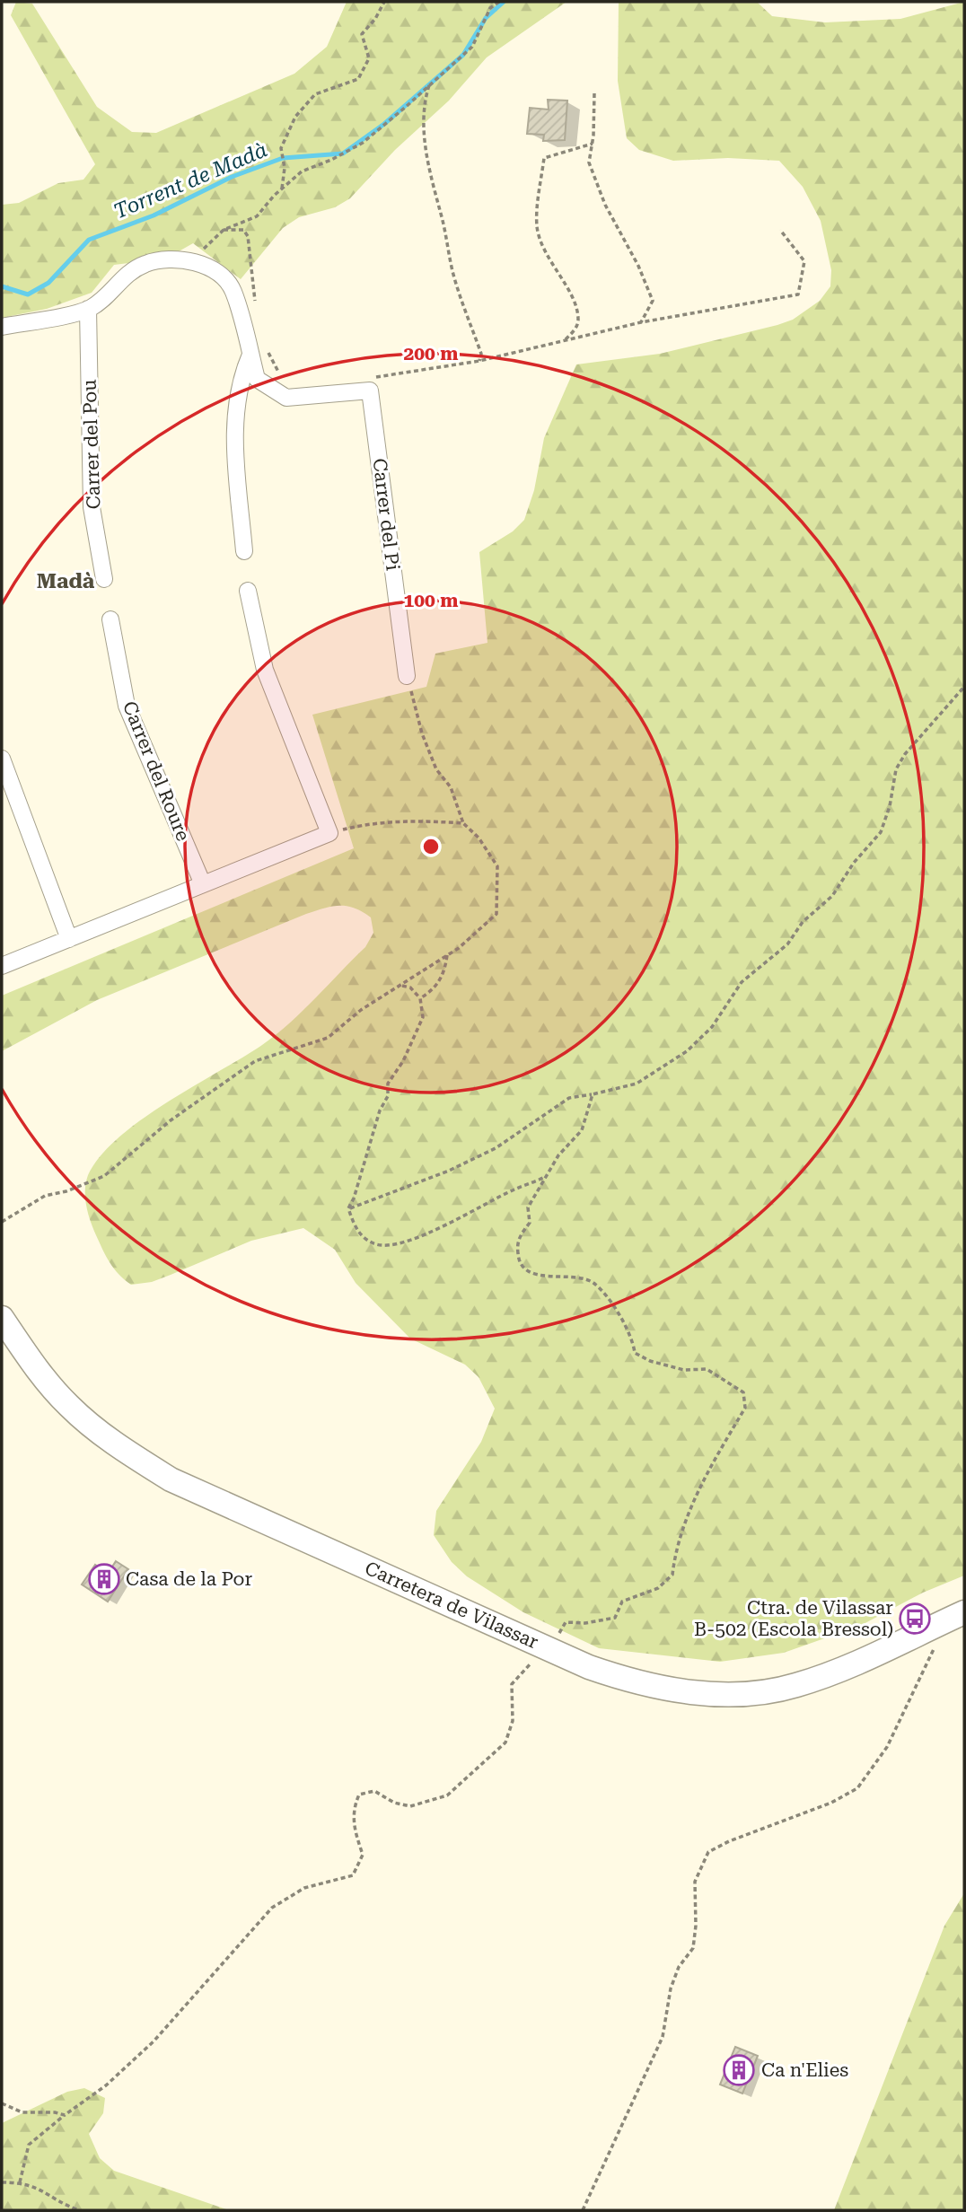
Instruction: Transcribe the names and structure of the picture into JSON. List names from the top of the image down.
{
  "streets": {
    "street": [
      "Carrer del Pou",
      "Carrer del Pi",
      "Carrer del Roure",
      "Carretera de Vilassar"
    ]
  },
  "districts": ["Madà"],
  "water": ["Torrent de Madà"],
  "places": {
    "building": ["Casa de la Por", "Ca n'Elies"],
    "bus stop": ["Ctra. de Vilassar B-502 (Escola Bressol)"]
  },
  "rings": ["200 m", "100 m"]
}
